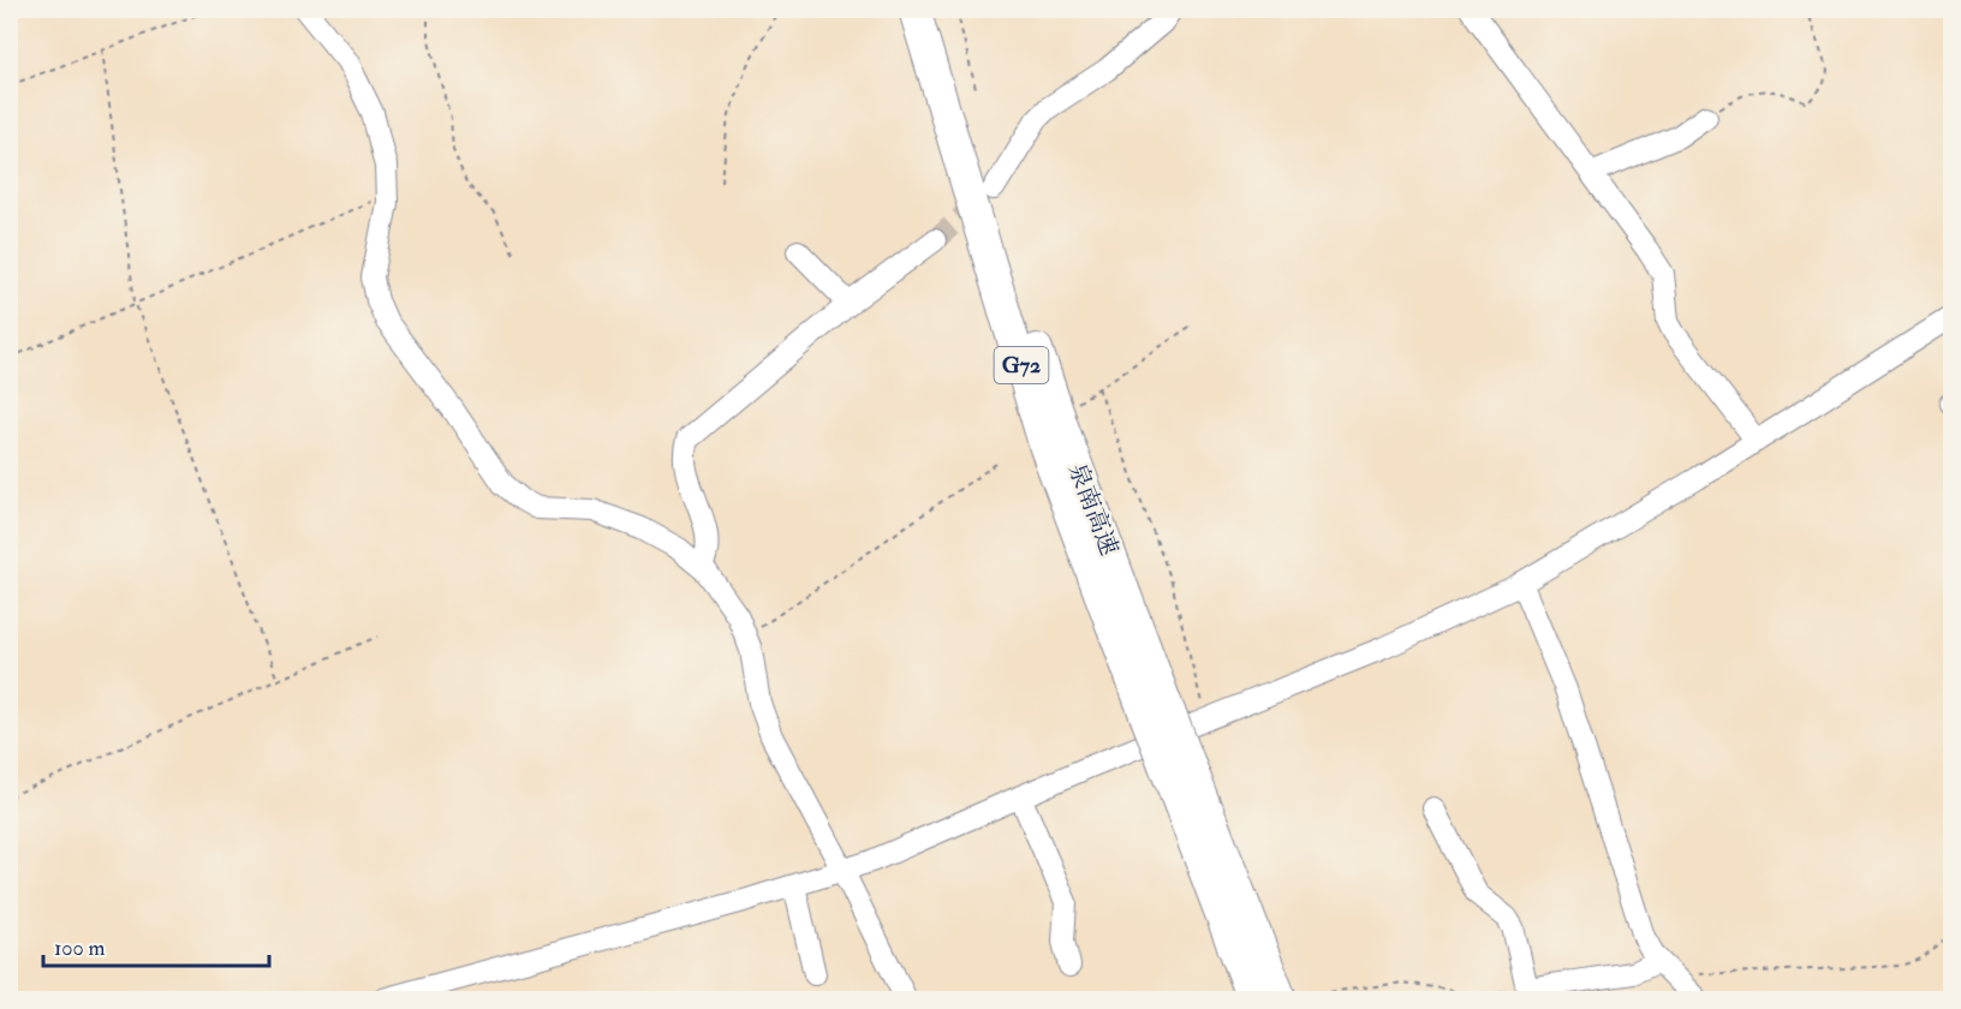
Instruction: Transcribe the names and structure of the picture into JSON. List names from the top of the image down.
{
  "streets": {
    "highway": ["G72", "泉南高速"]
  },
  "scale_bar": "100 m"
}
